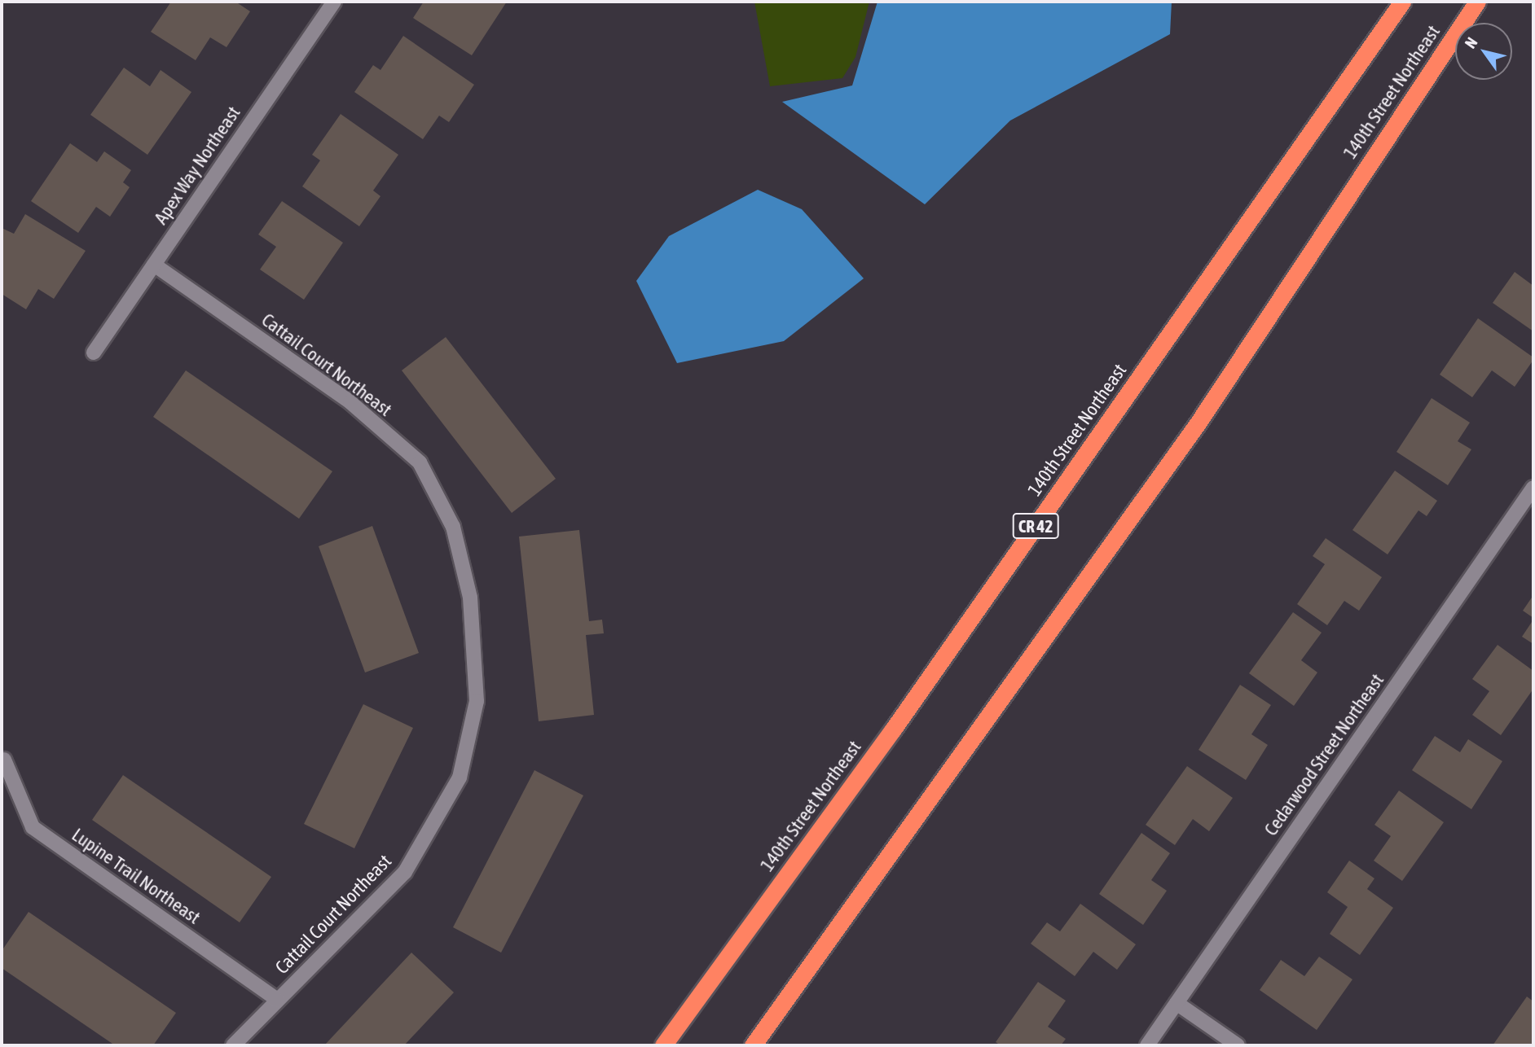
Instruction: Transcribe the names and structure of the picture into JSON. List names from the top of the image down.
{
  "streets": {
    "highway": ["140th Street Northeast", "CR 42"],
    "street": [
      "Apex Way Northeast",
      "Cattail Court Northeast",
      "Cedarwood Street Northeast",
      "Lupine Trail Northeast"
    ]
  },
  "crossings": [
    ["Apex Way Northeast", "Cattail Court Northeast"],
    ["Cattail Court Northeast", "Lupine Trail Northeast"]
  ],
  "north": "top left"
}
